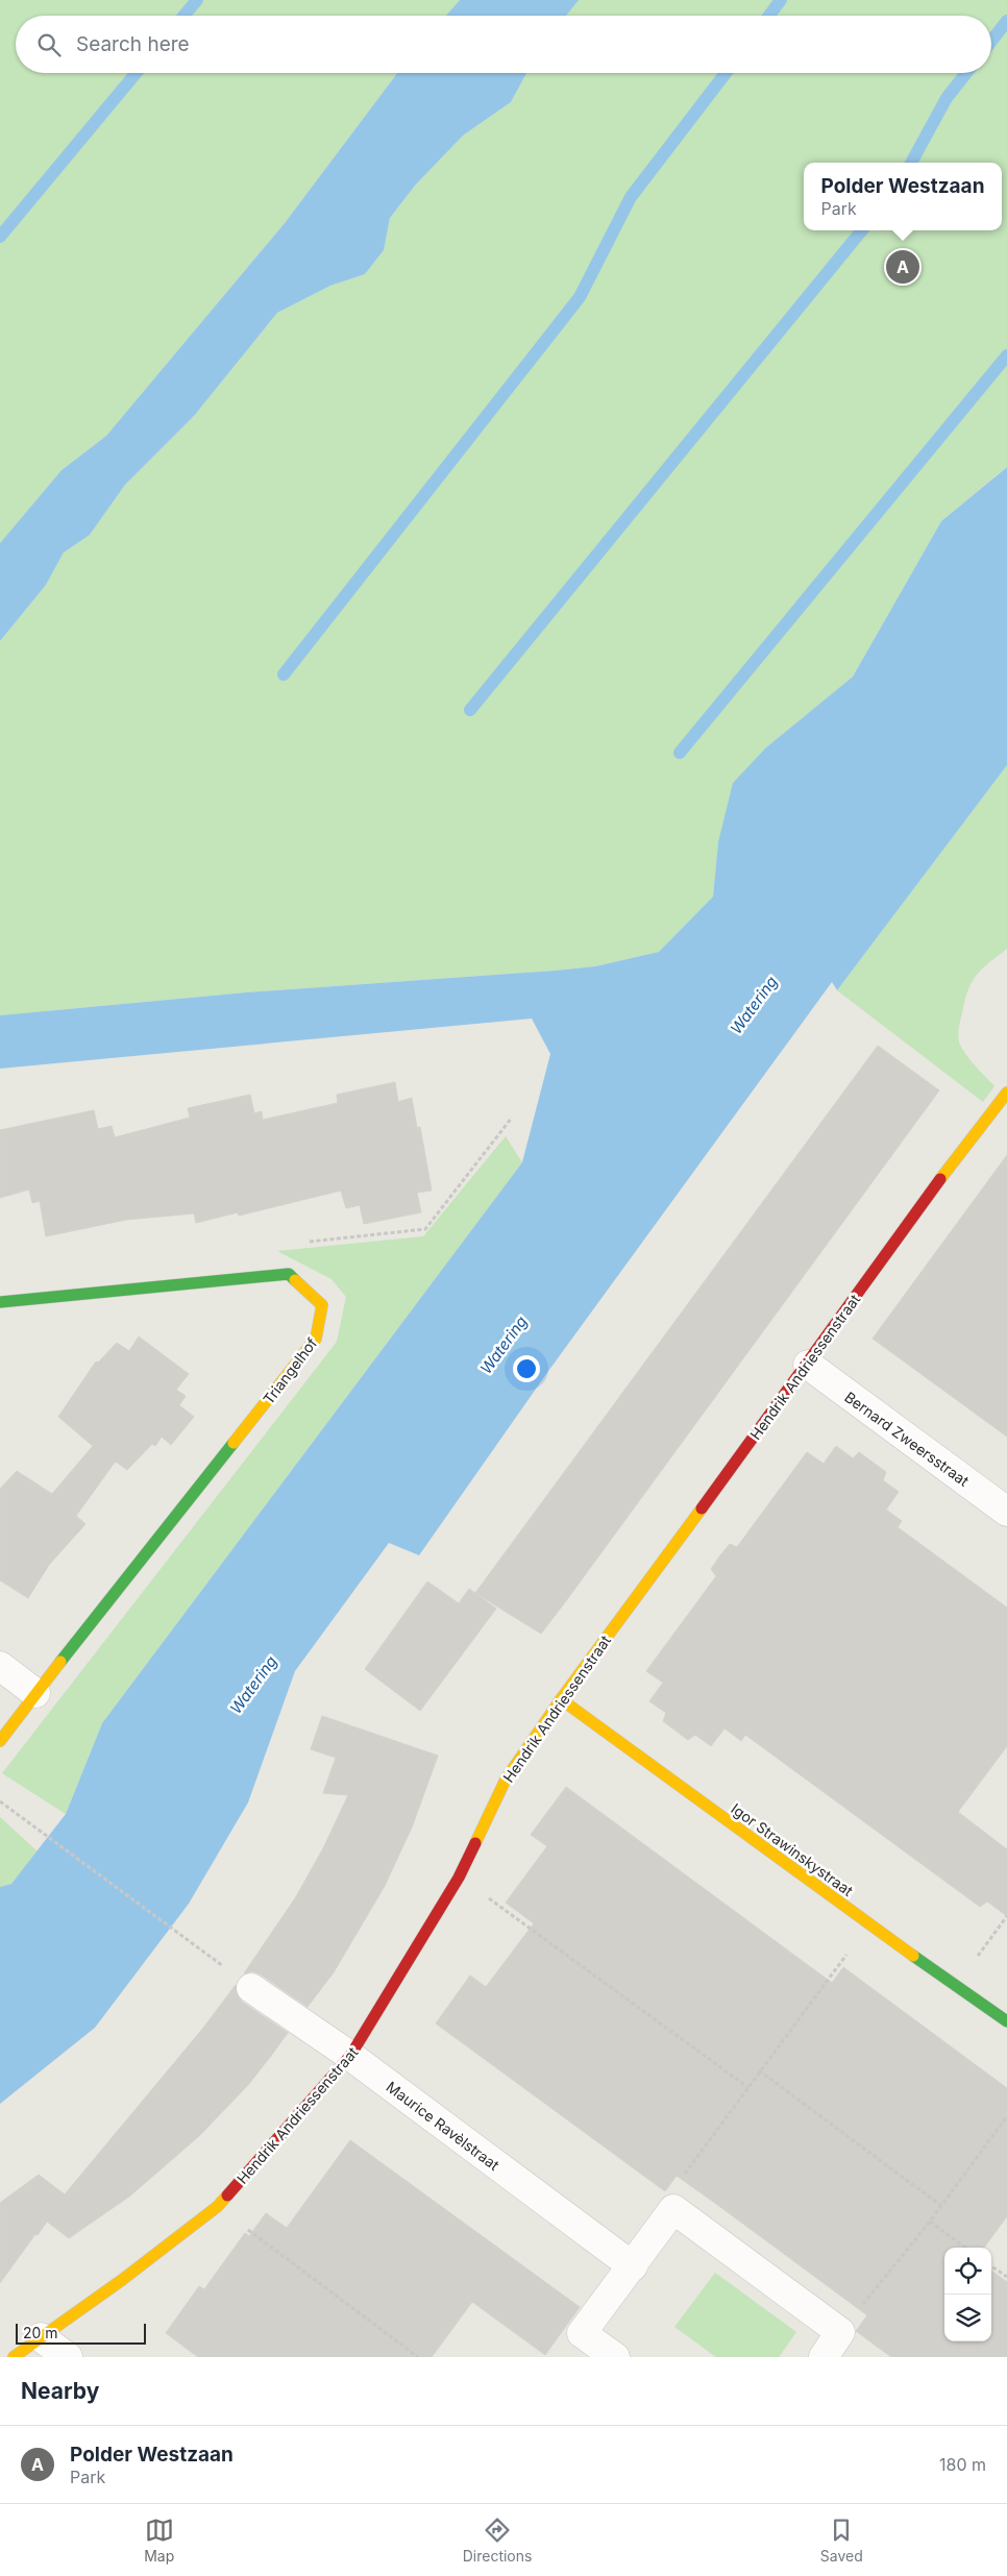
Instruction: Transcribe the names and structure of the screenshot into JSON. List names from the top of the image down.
{
  "streets": {
    "street": [
      "Hendrik Andriessenstraat",
      "Triangelhof",
      "Bernard Zweersstraat",
      "Igor Strawinskystraat",
      "Maurice Ravèlstraat"
    ]
  },
  "crossings": [
    ["Hendrik Andriessenstraat", "Bernard Zweersstraat"],
    ["Hendrik Andriessenstraat", "Igor Strawinskystraat"],
    ["Hendrik Andriessenstraat", "Maurice Ravèlstraat"]
  ],
  "water": ["Watering"],
  "scale_bar": "20 m",
  "page": {
    "search": "Search here",
    "popup": ["Polder Westzaan", "Park"],
    "pins": "A",
    "scale": "20 m",
    "heading": "Nearby",
    "list": [
      {
        "mark": "A",
        "name": "Polder Westzaan",
        "note": "Park",
        "value": "180 m"
      }
    ],
    "nav": ["Map", "Directions", "Saved"]
  }
}
